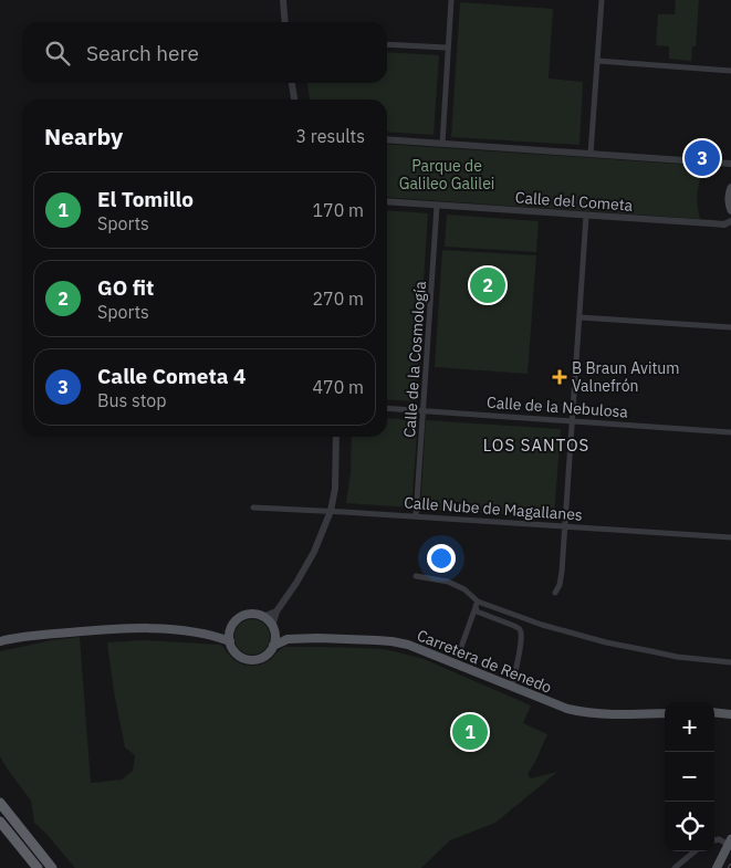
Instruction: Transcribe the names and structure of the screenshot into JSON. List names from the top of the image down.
{
  "streets": {
    "main road": ["Carretera de Renedo"],
    "street": [
      "Calle del Cometa",
      "Calle de la Cosmología",
      "Calle de la Nebulosa",
      "Calle Nube de Magallanes"
    ]
  },
  "crossings": [
    ["Calle del Cometa", "Calle de la Cosmología"],
    ["Calle de la Cosmología", "Calle de la Nebulosa"],
    ["Calle de la Cosmología", "Calle Nube de Magallanes"]
  ],
  "districts": ["LOS SANTOS"],
  "parks": ["Parque de Galileo Galilei"],
  "places": {
    "health": ["B Braun Avitum Valnefrón"]
  },
  "page": {
    "search": "Search here",
    "heading": ["Nearby", "3 results"],
    "pins": ["3", "2", "1"],
    "list": [
      {
        "mark": "1",
        "name": "El Tomillo",
        "note": "Sports",
        "value": "170 m"
      },
      {
        "mark": "2",
        "name": "GO fit",
        "note": "Sports",
        "value": "270 m"
      },
      {
        "mark": "3",
        "name": "Calle Cometa 4",
        "note": "Bus stop",
        "value": "470 m"
      }
    ],
    "map_buttons": ["+", "−"]
  }
}
